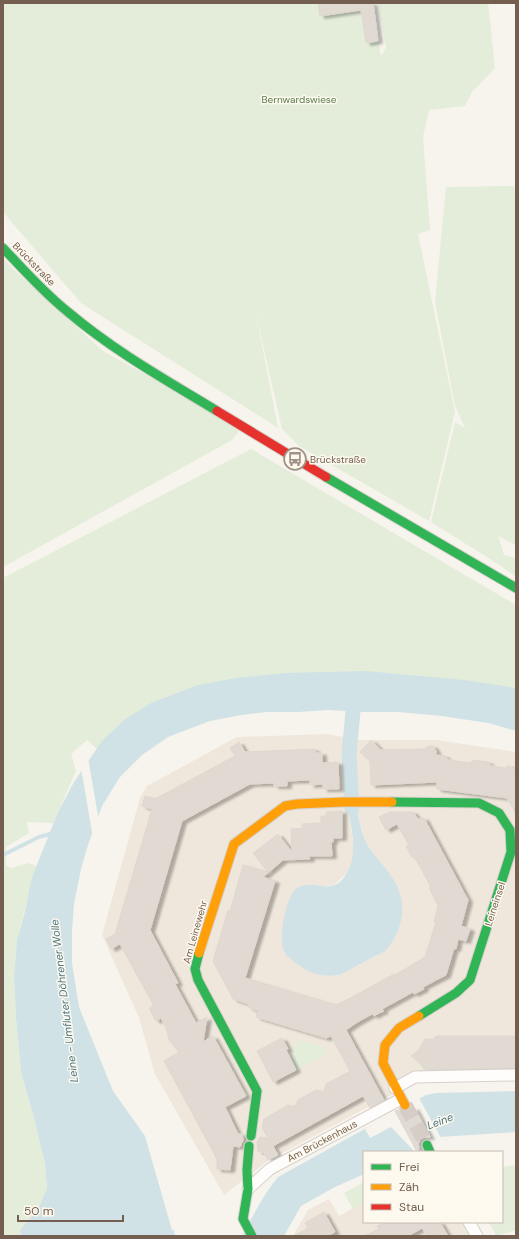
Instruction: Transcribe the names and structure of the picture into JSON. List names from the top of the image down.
{
  "streets": {
    "street": [
      "Brückstraße",
      "Leineinsel",
      "Am Leinewehr",
      "Am Brückenhaus"
    ]
  },
  "crossings": [
    ["Leineinsel", "Am Leinewehr"],
    ["Leineinsel", "Am Brückenhaus"]
  ],
  "water": ["Leine - Umfluter Döhrener Wolle", "Leine"],
  "parks": ["Bernwardswiese"],
  "places": {
    "bus stop": ["Brückstraße"]
  },
  "legend": ["Frei", "Zäh", "Stau"],
  "scale_bar": "50 m"
}
